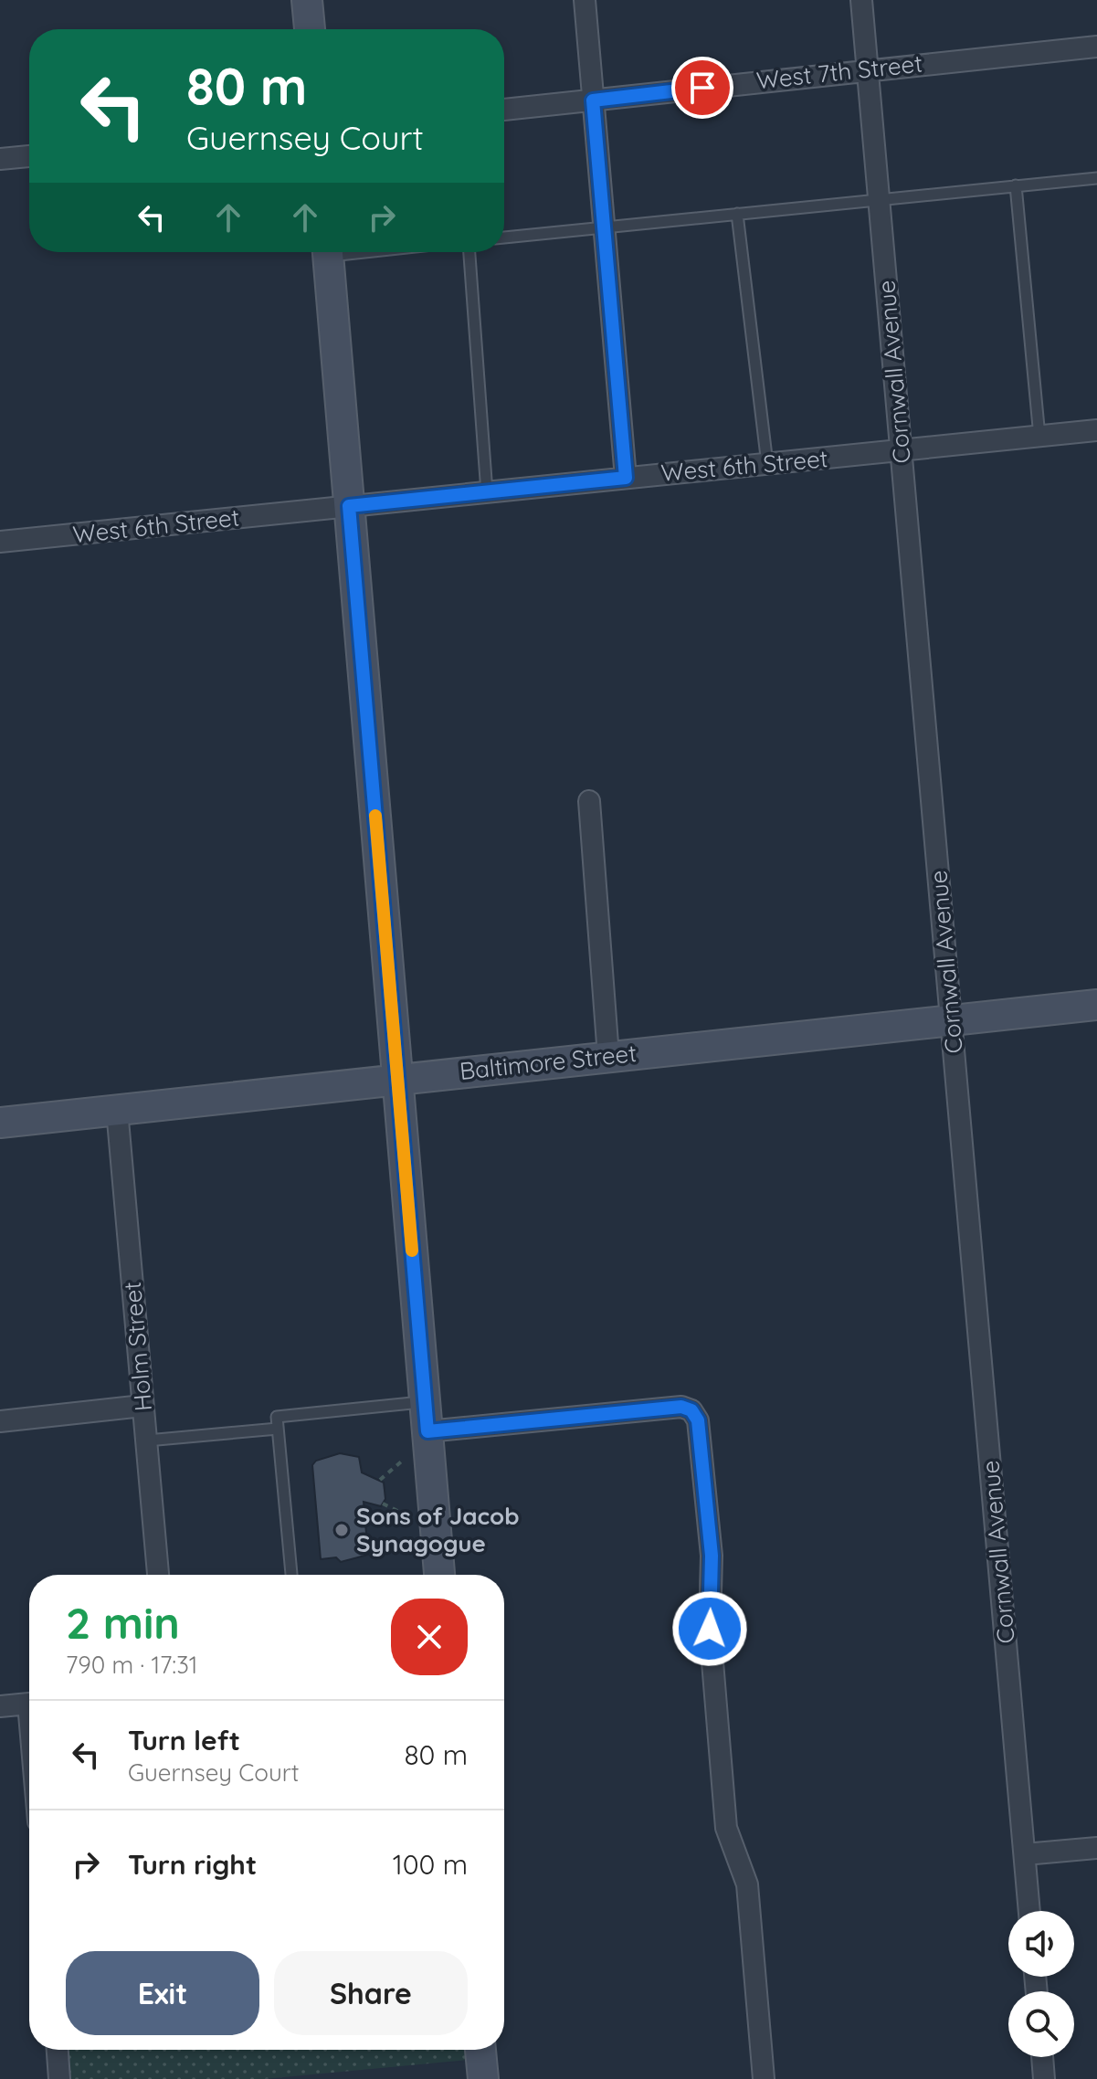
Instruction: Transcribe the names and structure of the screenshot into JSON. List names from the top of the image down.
{
  "streets": {
    "street": [
      "West 7th Street",
      "Cornwall Avenue",
      "West 6th Street",
      "Baltimore Street",
      "Holm Street"
    ]
  },
  "crossings": [
    ["West 7th Street", "Cornwall Avenue"],
    ["Cornwall Avenue", "West 6th Street"],
    ["Cornwall Avenue", "Baltimore Street"],
    ["Baltimore Street", "Holm Street"]
  ],
  "places": ["Sons of Jacob Synagogue"],
  "page": {
    "turn": ["80 m", "Guernsey Court"],
    "heading": ["2 min", "790 m · 17:31"],
    "list": [
      {
        "name": "Turn left",
        "note": "Guernsey Court",
        "value": "80 m"
      },
      {
        "name": "Turn right",
        "value": "100 m"
      }
    ],
    "buttons": ["Exit", "Share"]
  }
}
